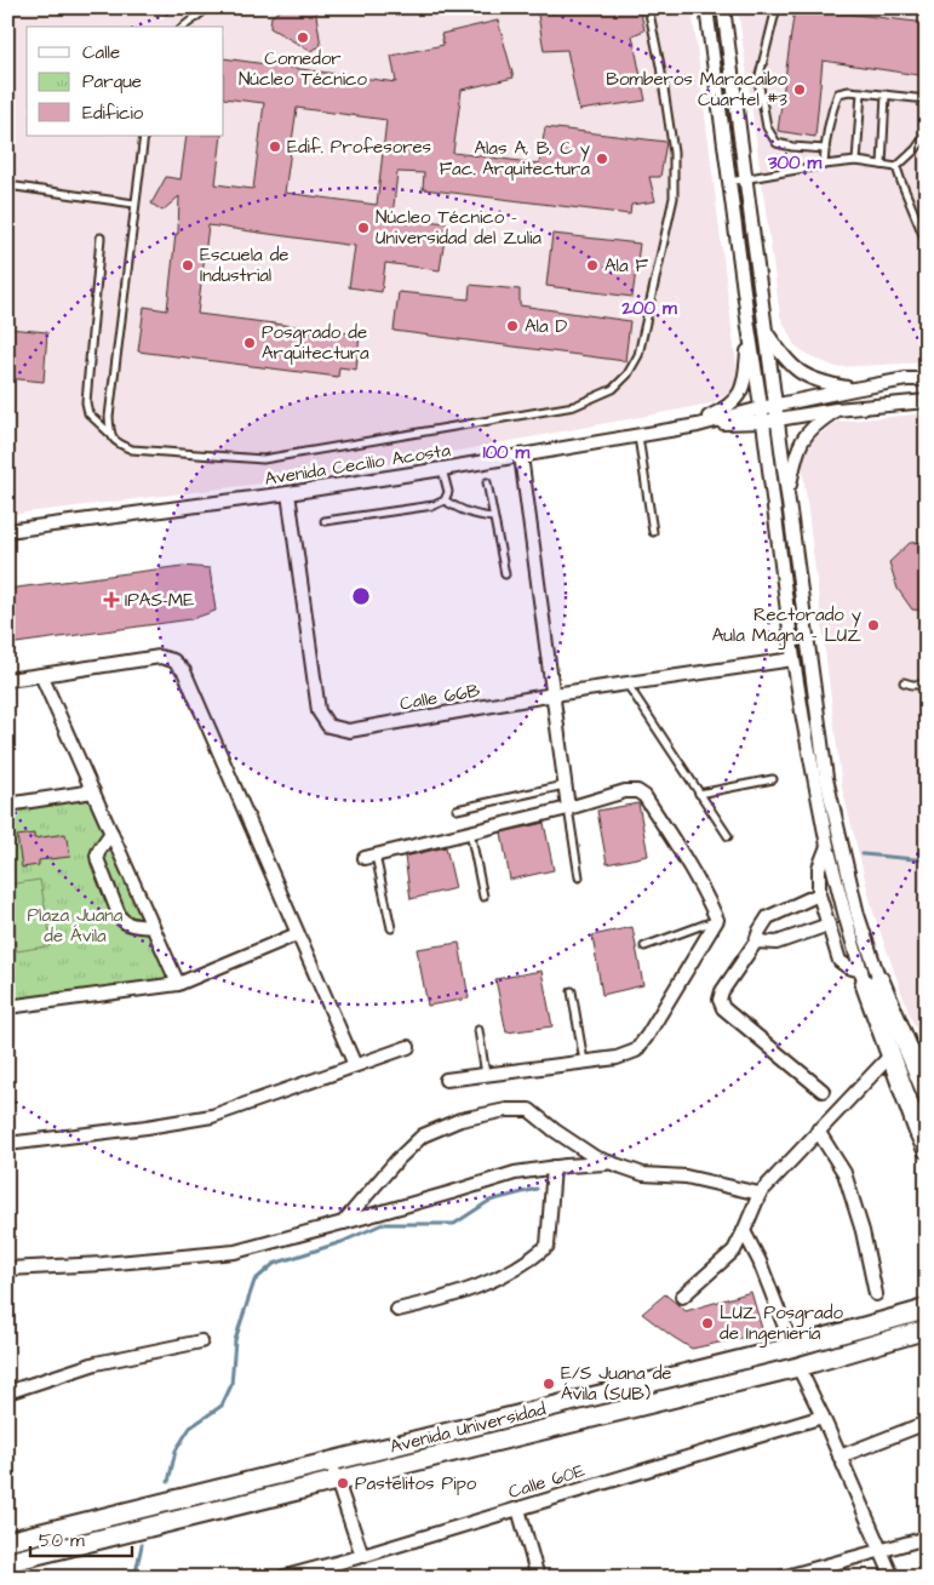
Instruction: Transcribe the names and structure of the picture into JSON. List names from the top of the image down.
{
  "streets": {
    "street": [
      "Avenida Cecilio Acosta",
      "Calle 66B",
      "Avenida Universidad",
      "Calle 60E"
    ]
  },
  "crossings": [
    ["Avenida Cecilio Acosta", "Calle 66B"]
  ],
  "parks": ["Plaza Juana de Ávila"],
  "places": {
    "other": [
      "Comedor Núcleo Técnico",
      "Bomberos Maracaibo Cuartel #3",
      "Edif. Profesores",
      "Alas A, B, C y Fac. Arquitectura",
      "Núcleo Técnico - Universidad del Zulia",
      "Escuela de Industrial",
      "Ala F",
      "Ala D",
      "Posgrado de Arquitectura",
      "Rectorado y Aula Magna - LUZ",
      "LUZ Posgrado de Ingeniería",
      "E/S Juana de Ávila (SUB)",
      "Pastelitos Pipo"
    ],
    "health": ["IPAS-ME"]
  },
  "legend": ["Calle", "Parque", "Edificio"],
  "scale_bar": "50 m",
  "rings": ["300 m", "200 m", "100 m"]
}
